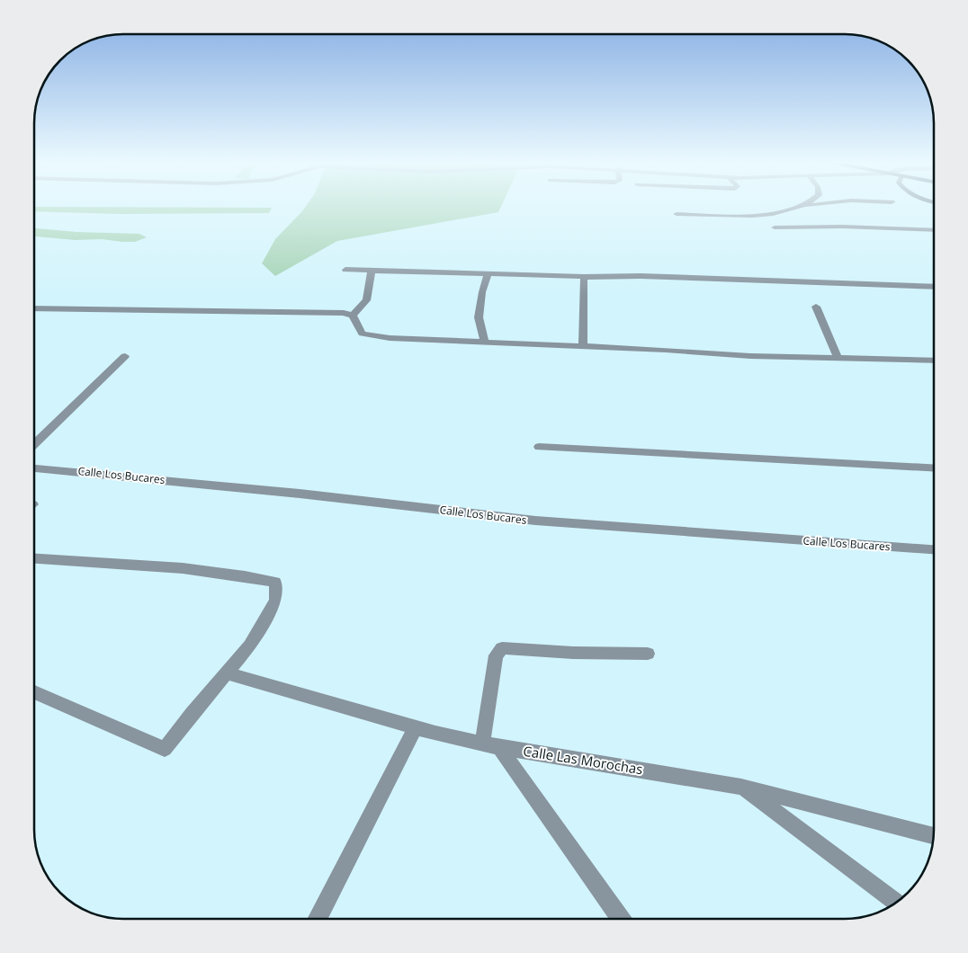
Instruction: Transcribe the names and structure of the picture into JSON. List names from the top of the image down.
{
  "streets": {
    "street": ["Calle Los Bucares", "Calle Las Morochas"]
  }
}
